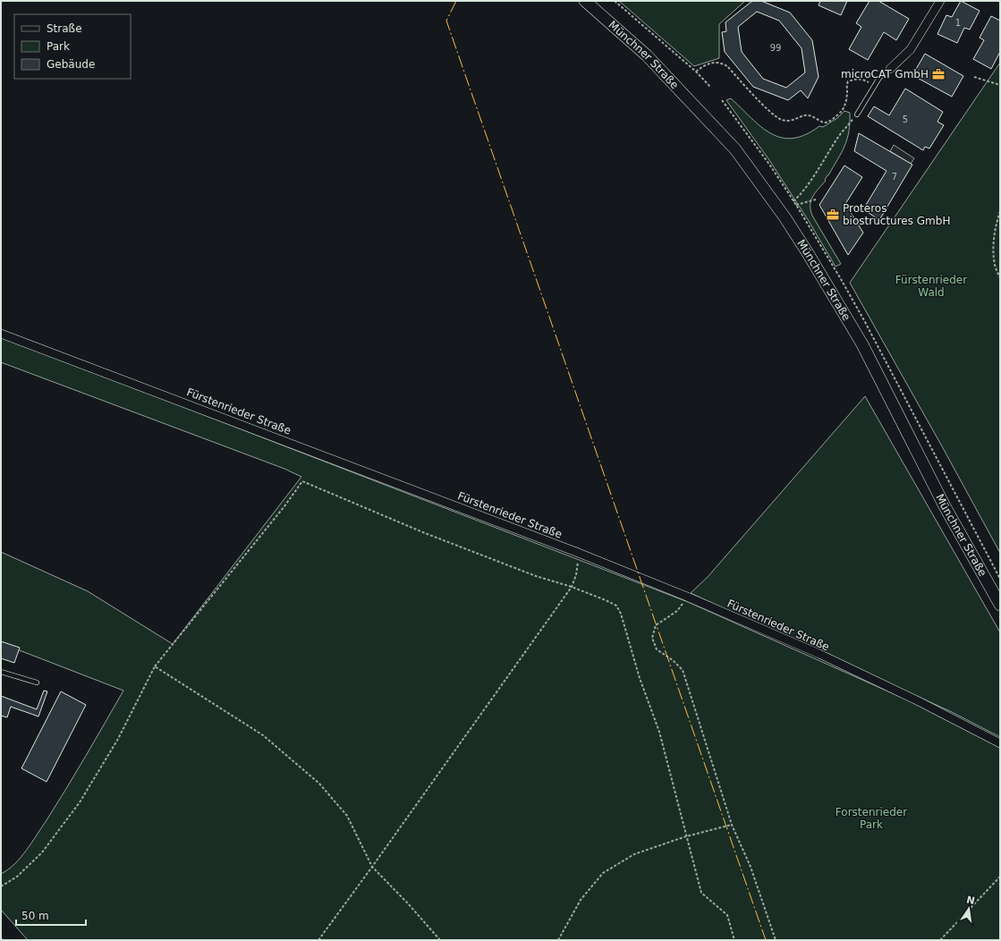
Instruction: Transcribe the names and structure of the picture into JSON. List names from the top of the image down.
{
  "streets": {
    "main road": ["Münchner Straße"],
    "street": ["Fürstenrieder Straße"]
  },
  "parks": ["Fürstenrieder Wald", "Forstenrieder Park"],
  "places": {
    "office": ["microCAT GmbH", "Proteros biostructures GmbH"]
  },
  "house_numbers": [
    "1",
    "99",
    "5",
    "7"
  ],
  "legend": ["Straße", "Park", "Gebäude"],
  "scale_bar": "50 m",
  "north": "top"
}
